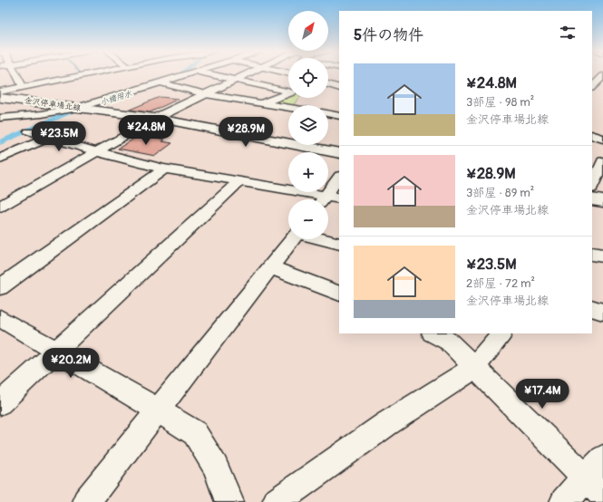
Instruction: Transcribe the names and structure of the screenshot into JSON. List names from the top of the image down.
{
  "streets": {
    "main road": ["金沢停車場北線"]
  },
  "water": ["小橋用水"],
  "north": "top right",
  "page": {
    "map_buttons": ["+", "−"],
    "heading": "5件の物件",
    "list": [
      {
        "name": "¥24.8M",
        "note": "3部屋 · 98 m² · 金沢停車場北線"
      },
      {
        "name": "¥28.9M",
        "note": "3部屋 · 89 m² · 金沢停車場北線"
      },
      {
        "name": "¥23.5M",
        "note": "2部屋 · 72 m² · 金沢停車場北線"
      }
    ],
    "price": [
      "¥24.8M",
      "¥28.9M",
      "¥23.5M",
      "¥20.2M",
      "¥17.4M"
    ]
  }
}
